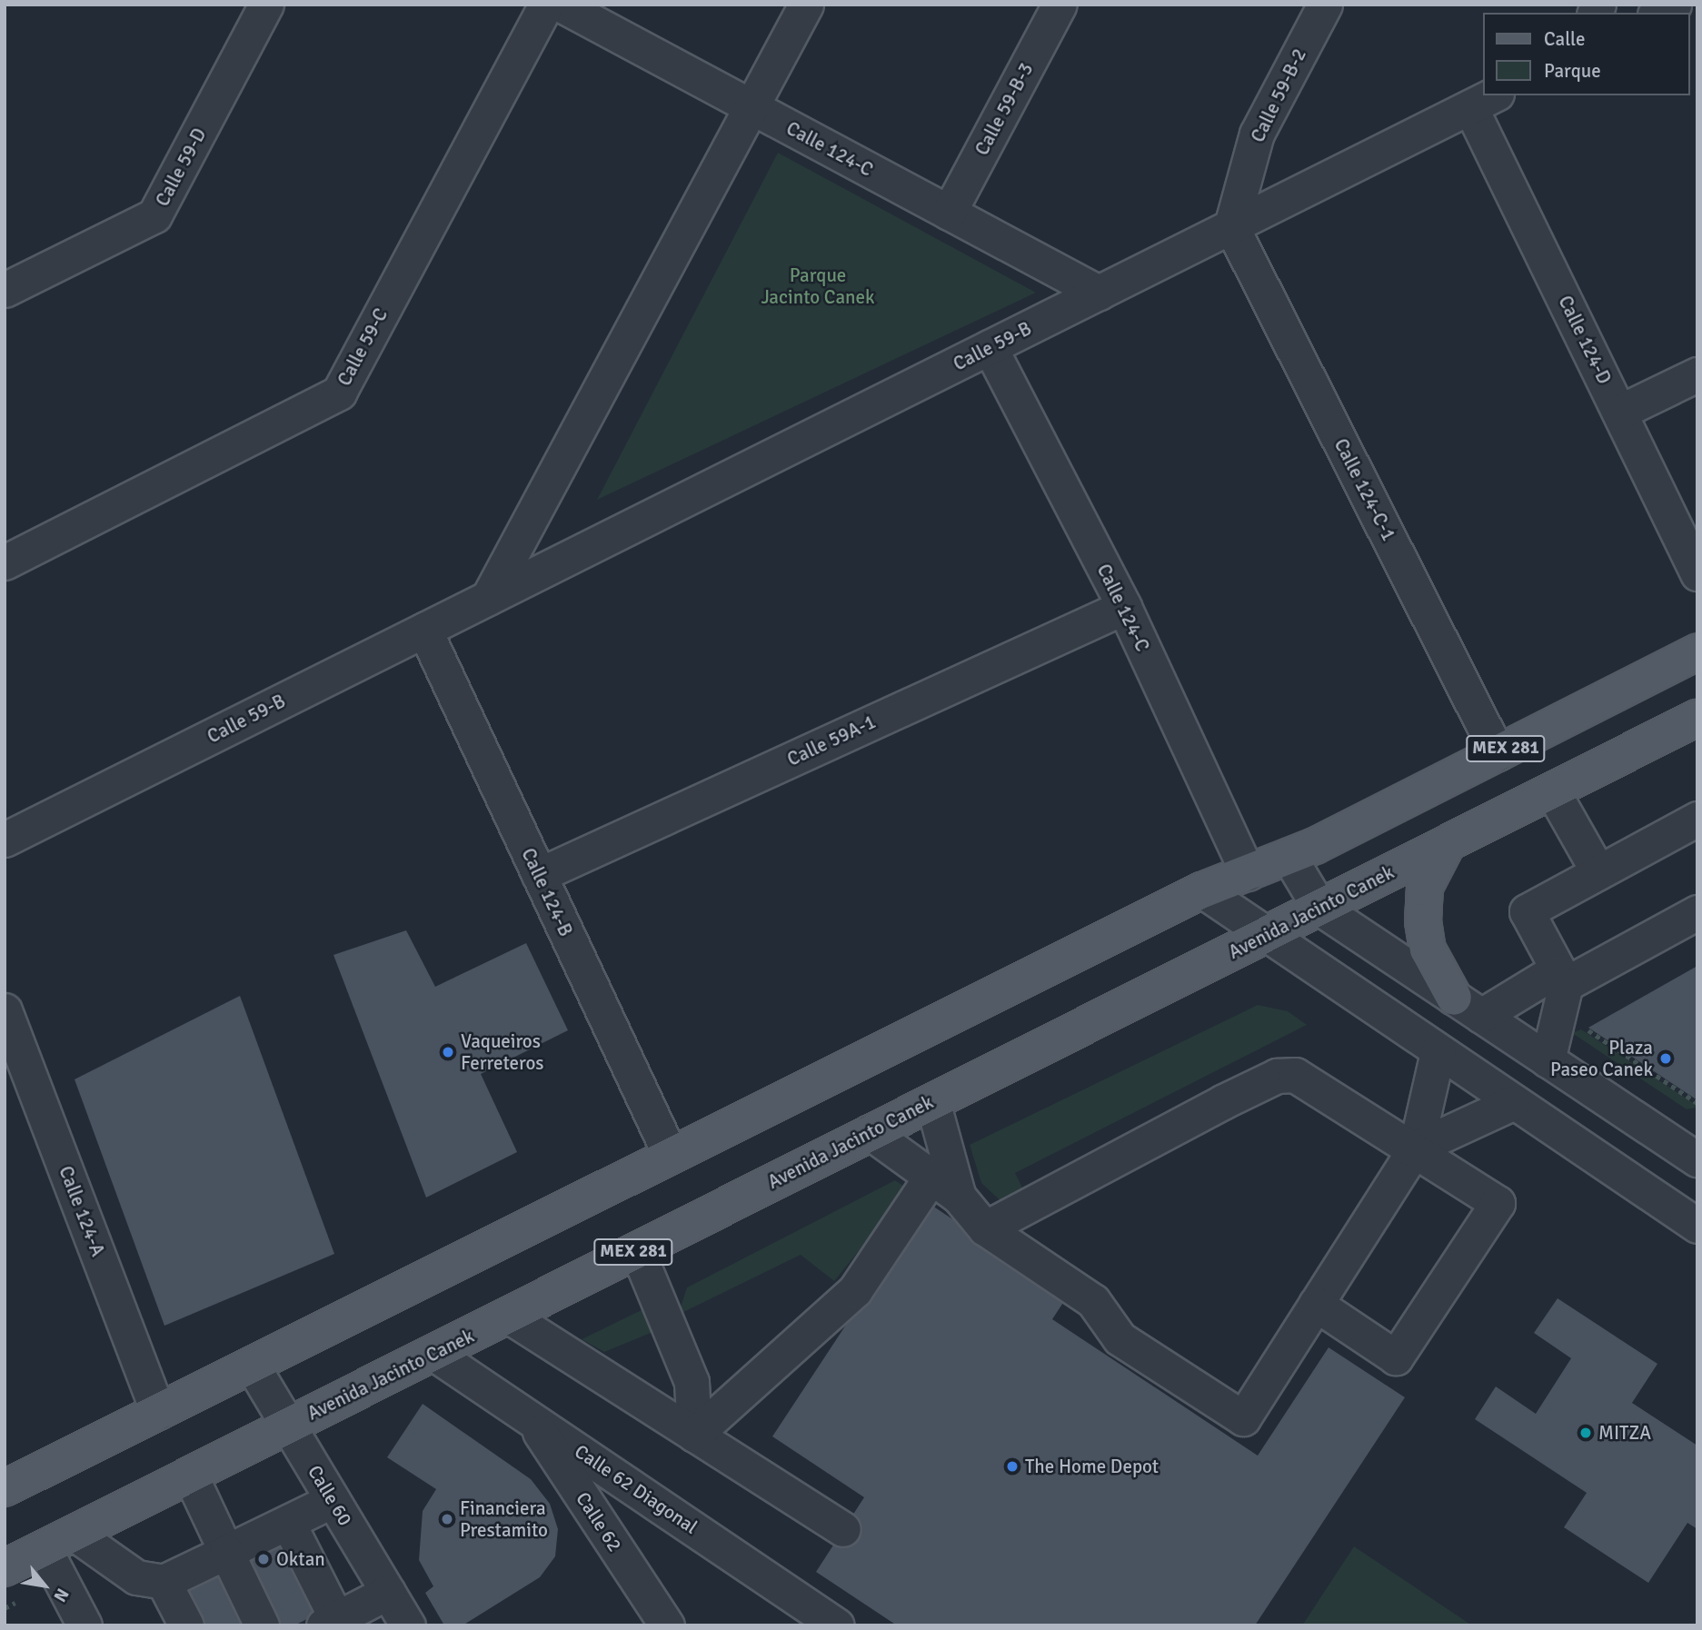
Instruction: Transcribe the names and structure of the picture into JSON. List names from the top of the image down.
{
  "streets": {
    "main road": ["MEX 281", "Avenida Jacinto Canek"],
    "street": [
      "Calle 59-B-2",
      "Calle 59-B-3",
      "Calle 124-C",
      "Calle 59-D",
      "Calle 124-D",
      "Calle 59-B",
      "Calle 59-C",
      "Calle 124-C-1",
      "Calle 59A-1",
      "Calle 124-B",
      "Calle 124-A",
      "Calle 62 Diagonal",
      "Calle 60",
      "Calle 62"
    ]
  },
  "crossings": [
    ["Calle 59-B-2", "Calle 59-B"],
    ["Calle 59-B-2", "Calle 124-C-1"],
    ["Calle 59-B-3", "Calle 124-C"],
    ["Calle 124-C", "Calle 59-B"],
    ["Calle 124-C", "Calle 59A-1"],
    ["Calle 124-C", "MEX 281"],
    ["Calle 124-D", "Calle 59-B"],
    ["Calle 59-B", "Calle 124-C-1"],
    ["Calle 59-B", "Calle 124-B"],
    ["Calle 124-C-1", "MEX 281"],
    ["Calle 59A-1", "Calle 124-B"],
    ["MEX 281", "Calle 124-B"],
    ["MEX 281", "Calle 124-A"],
    ["MEX 281", "Calle 60"],
    ["Avenida Jacinto Canek", "Calle 62 Diagonal"],
    ["Avenida Jacinto Canek", "Calle 60"],
    ["Calle 62 Diagonal", "Calle 62"]
  ],
  "parks": ["Parque Jacinto Canek"],
  "places": [
    "Vaqueiros Ferreteros",
    "Plaza Paseo Canek",
    "MITZA",
    "The Home Depot",
    "Financiera Prestamito",
    "Oktan"
  ],
  "legend": ["Calle", "Parque"],
  "north": "bottom right"
}
